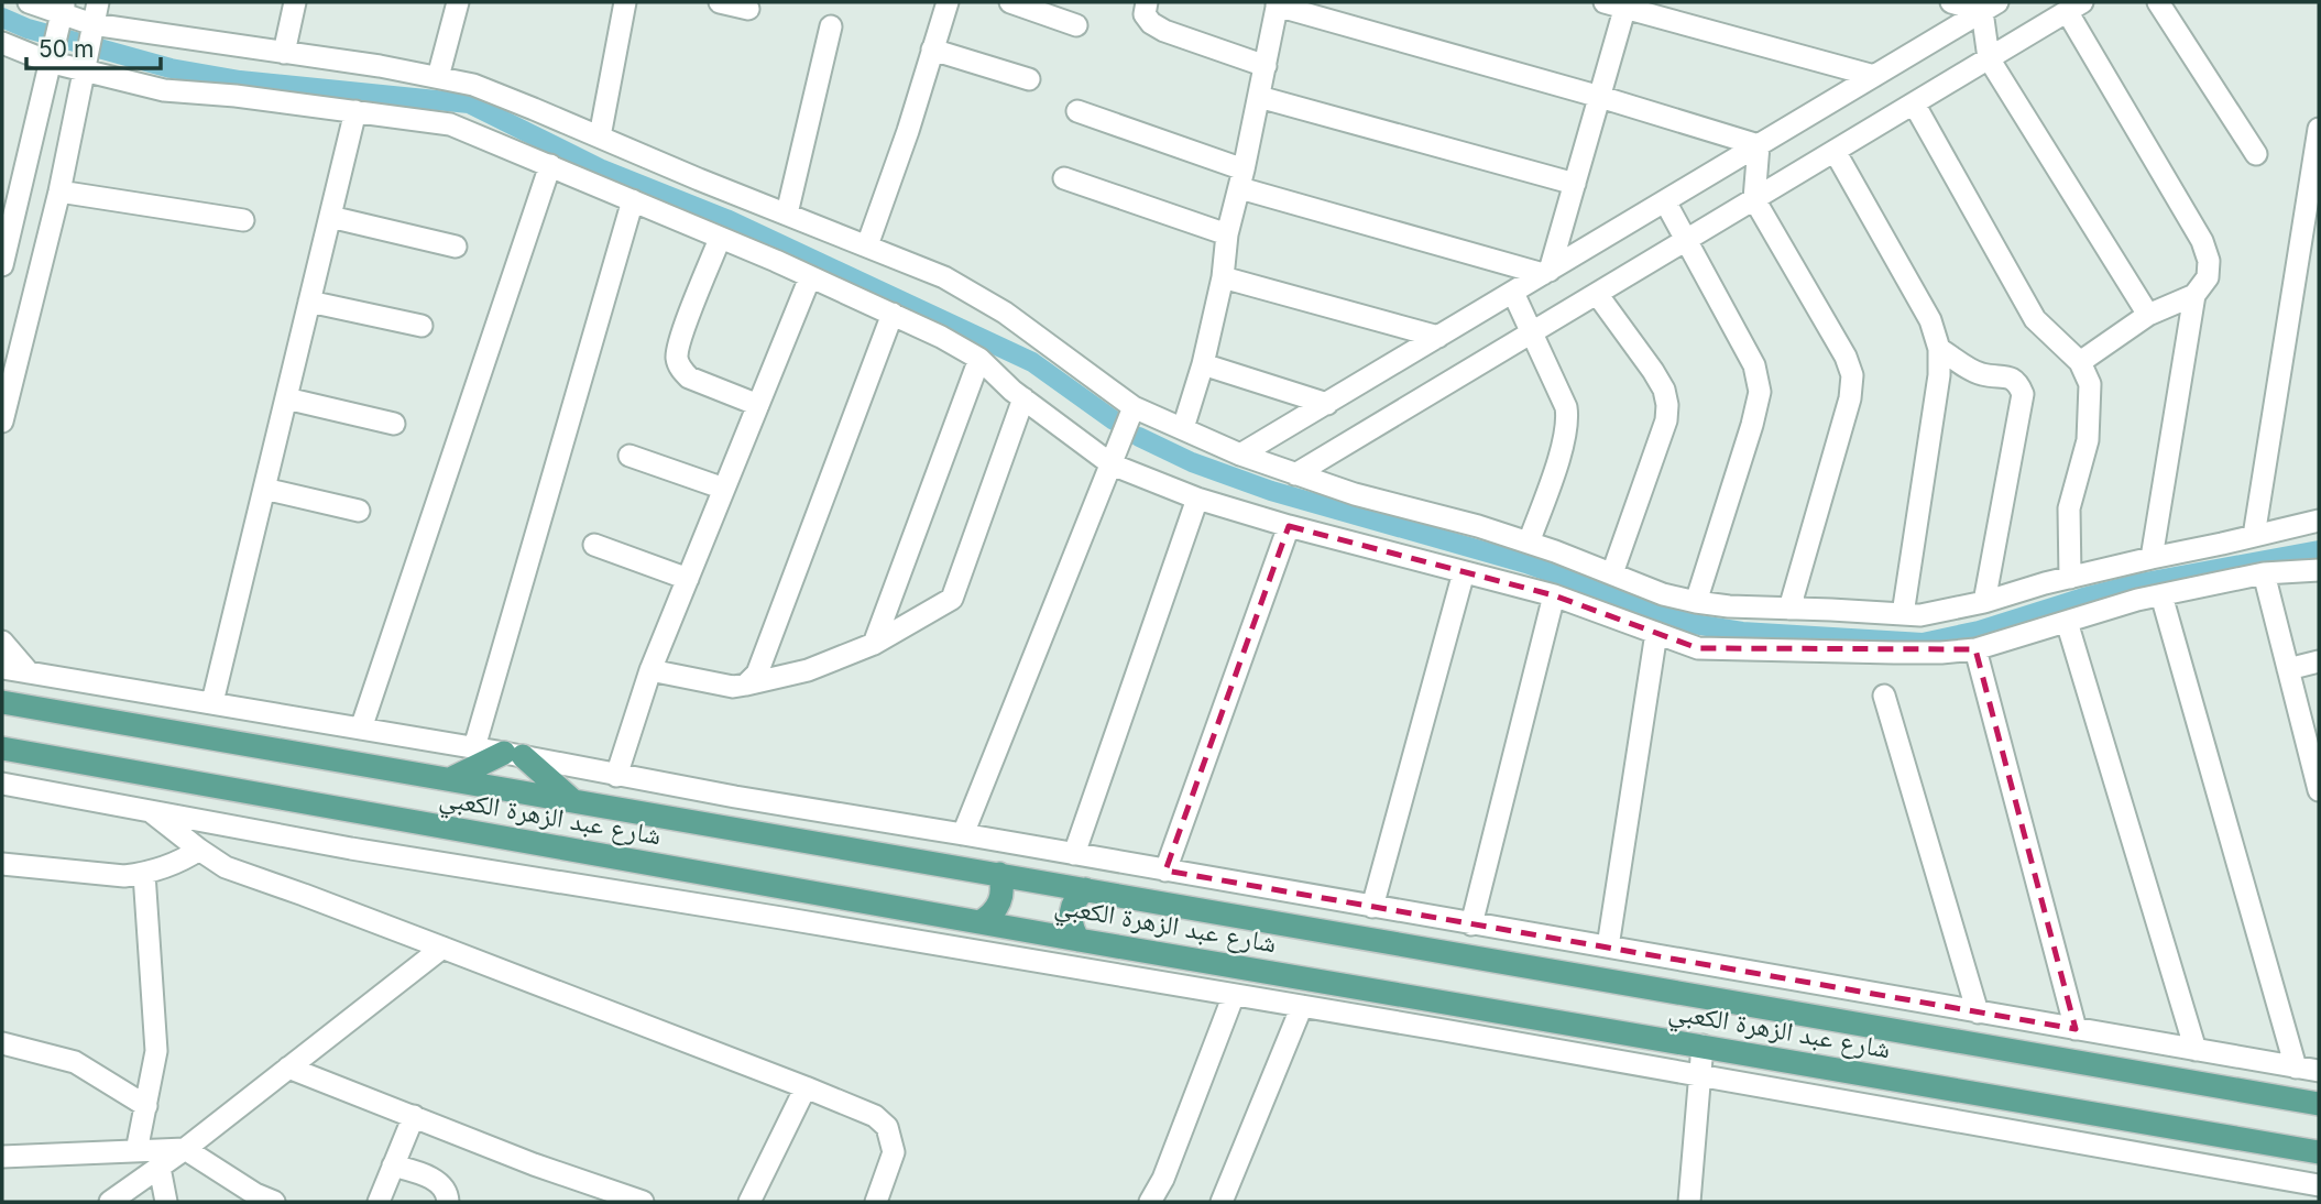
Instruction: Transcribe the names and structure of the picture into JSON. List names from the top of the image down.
{
  "streets": {
    "main road": ["شارع عبد الزهرة الكعبي"]
  },
  "scale_bar": "50 m"
}
